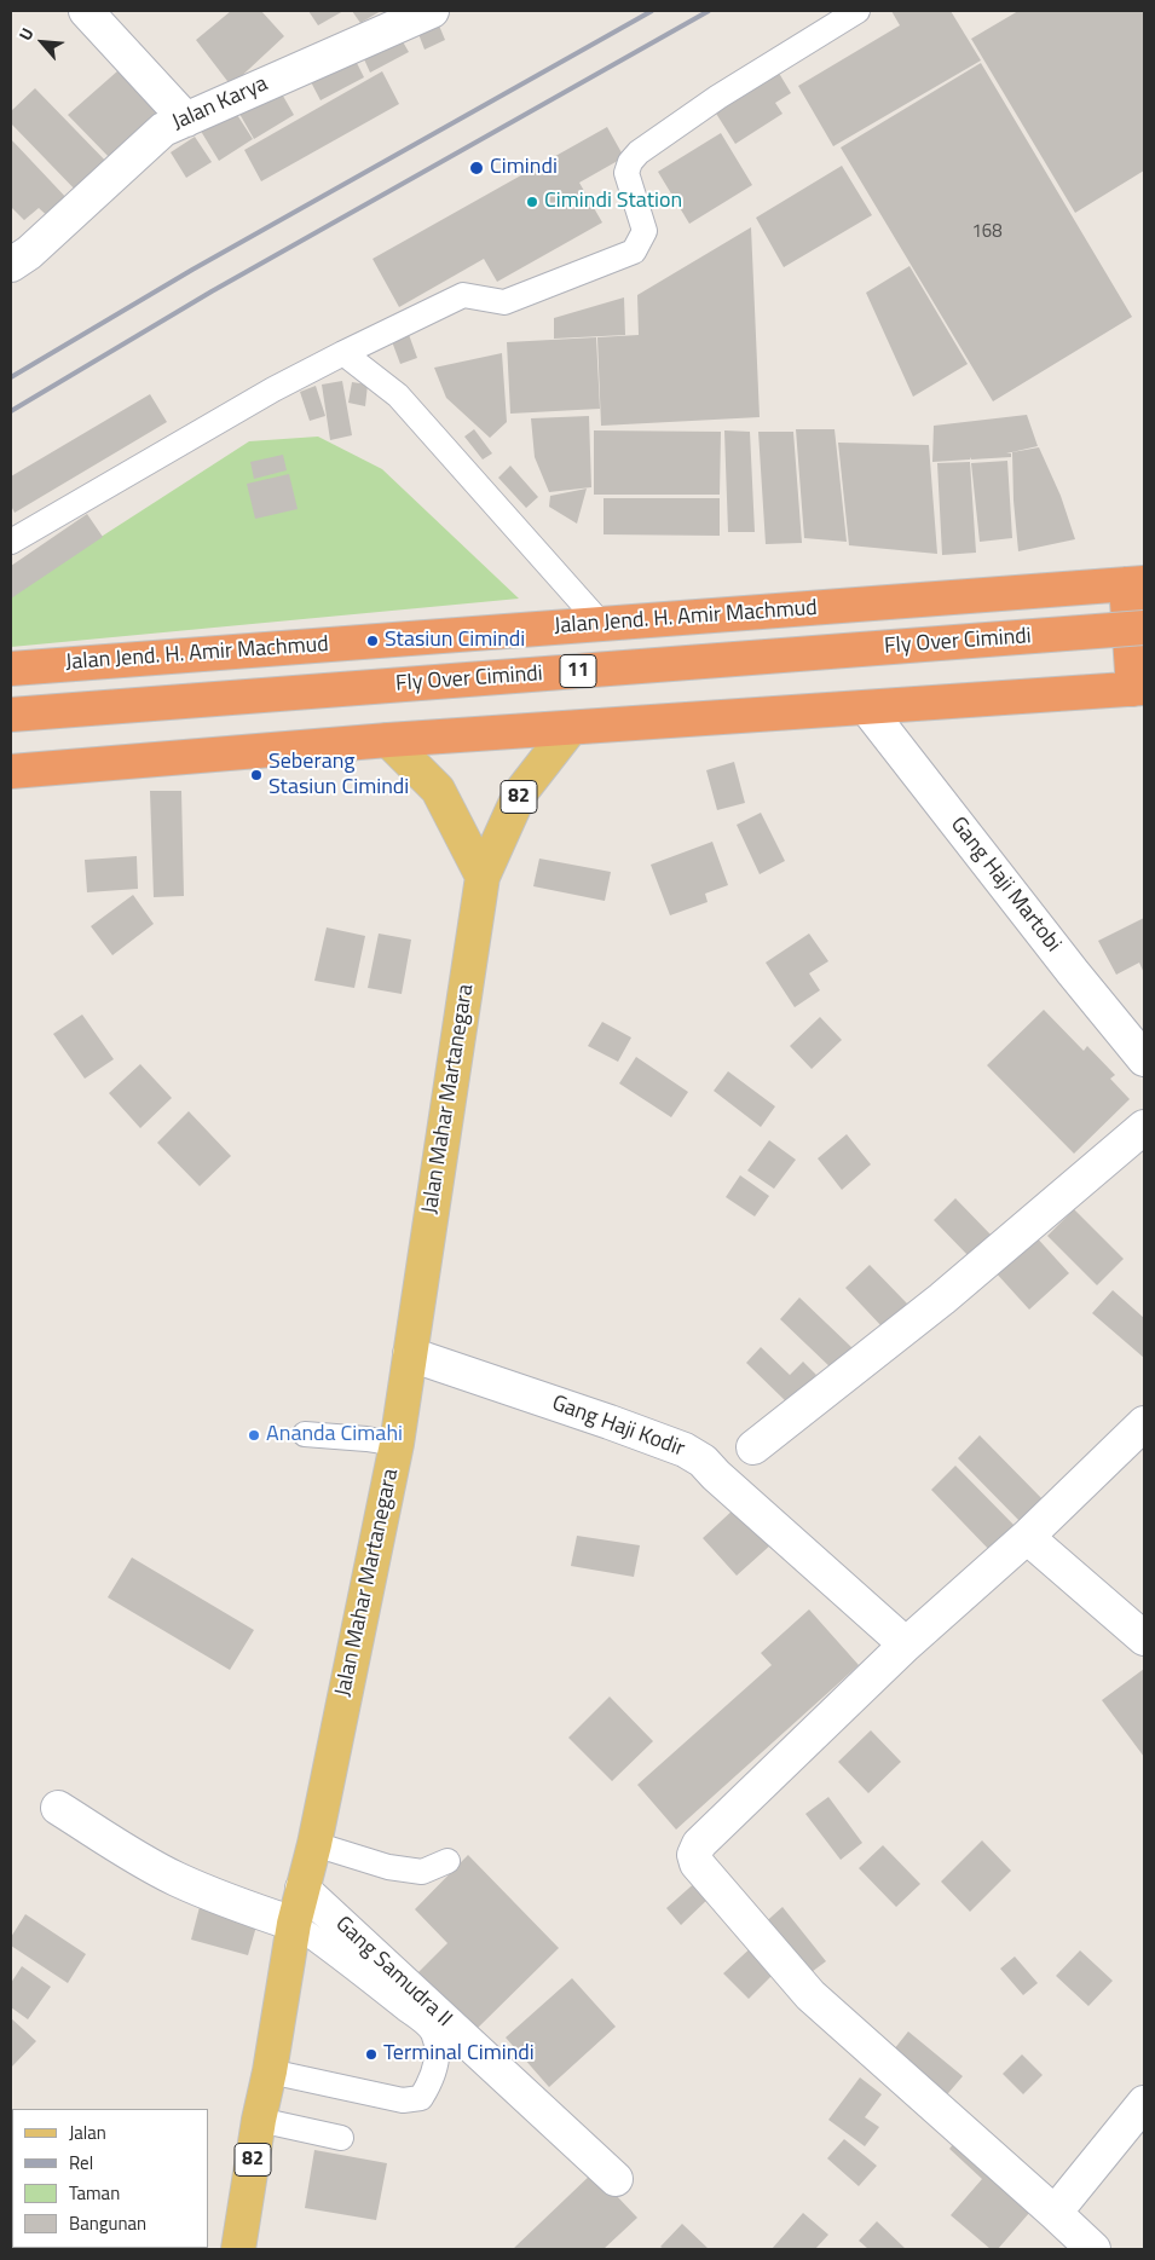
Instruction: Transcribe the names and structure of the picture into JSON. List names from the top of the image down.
{
  "streets": {
    "highway": ["Jalan Jend. H. Amir Machmud", "Fly Over Cimindi", "11"],
    "main road": ["82", "Jalan Mahar Martanegara"],
    "street": [
      "Jalan Karya",
      "Gang Haji Martobi",
      "Gang Haji Kodir",
      "Gang Samudra II"
    ]
  },
  "crossings": [
    ["Jalan Mahar Martanegara", "Gang Haji Kodir"],
    ["Jalan Mahar Martanegara", "Gang Samudra II"]
  ],
  "places": [
    "Cimindi",
    "Cimindi Station",
    "Stasiun Cimindi",
    "Seberang Stasiun Cimindi",
    "Ananda Cimahi",
    "Terminal Cimindi"
  ],
  "house_numbers": ["168"],
  "legend": [
    "Jalan",
    "Rel",
    "Taman",
    "Bangunan"
  ],
  "north": "top left"
}
